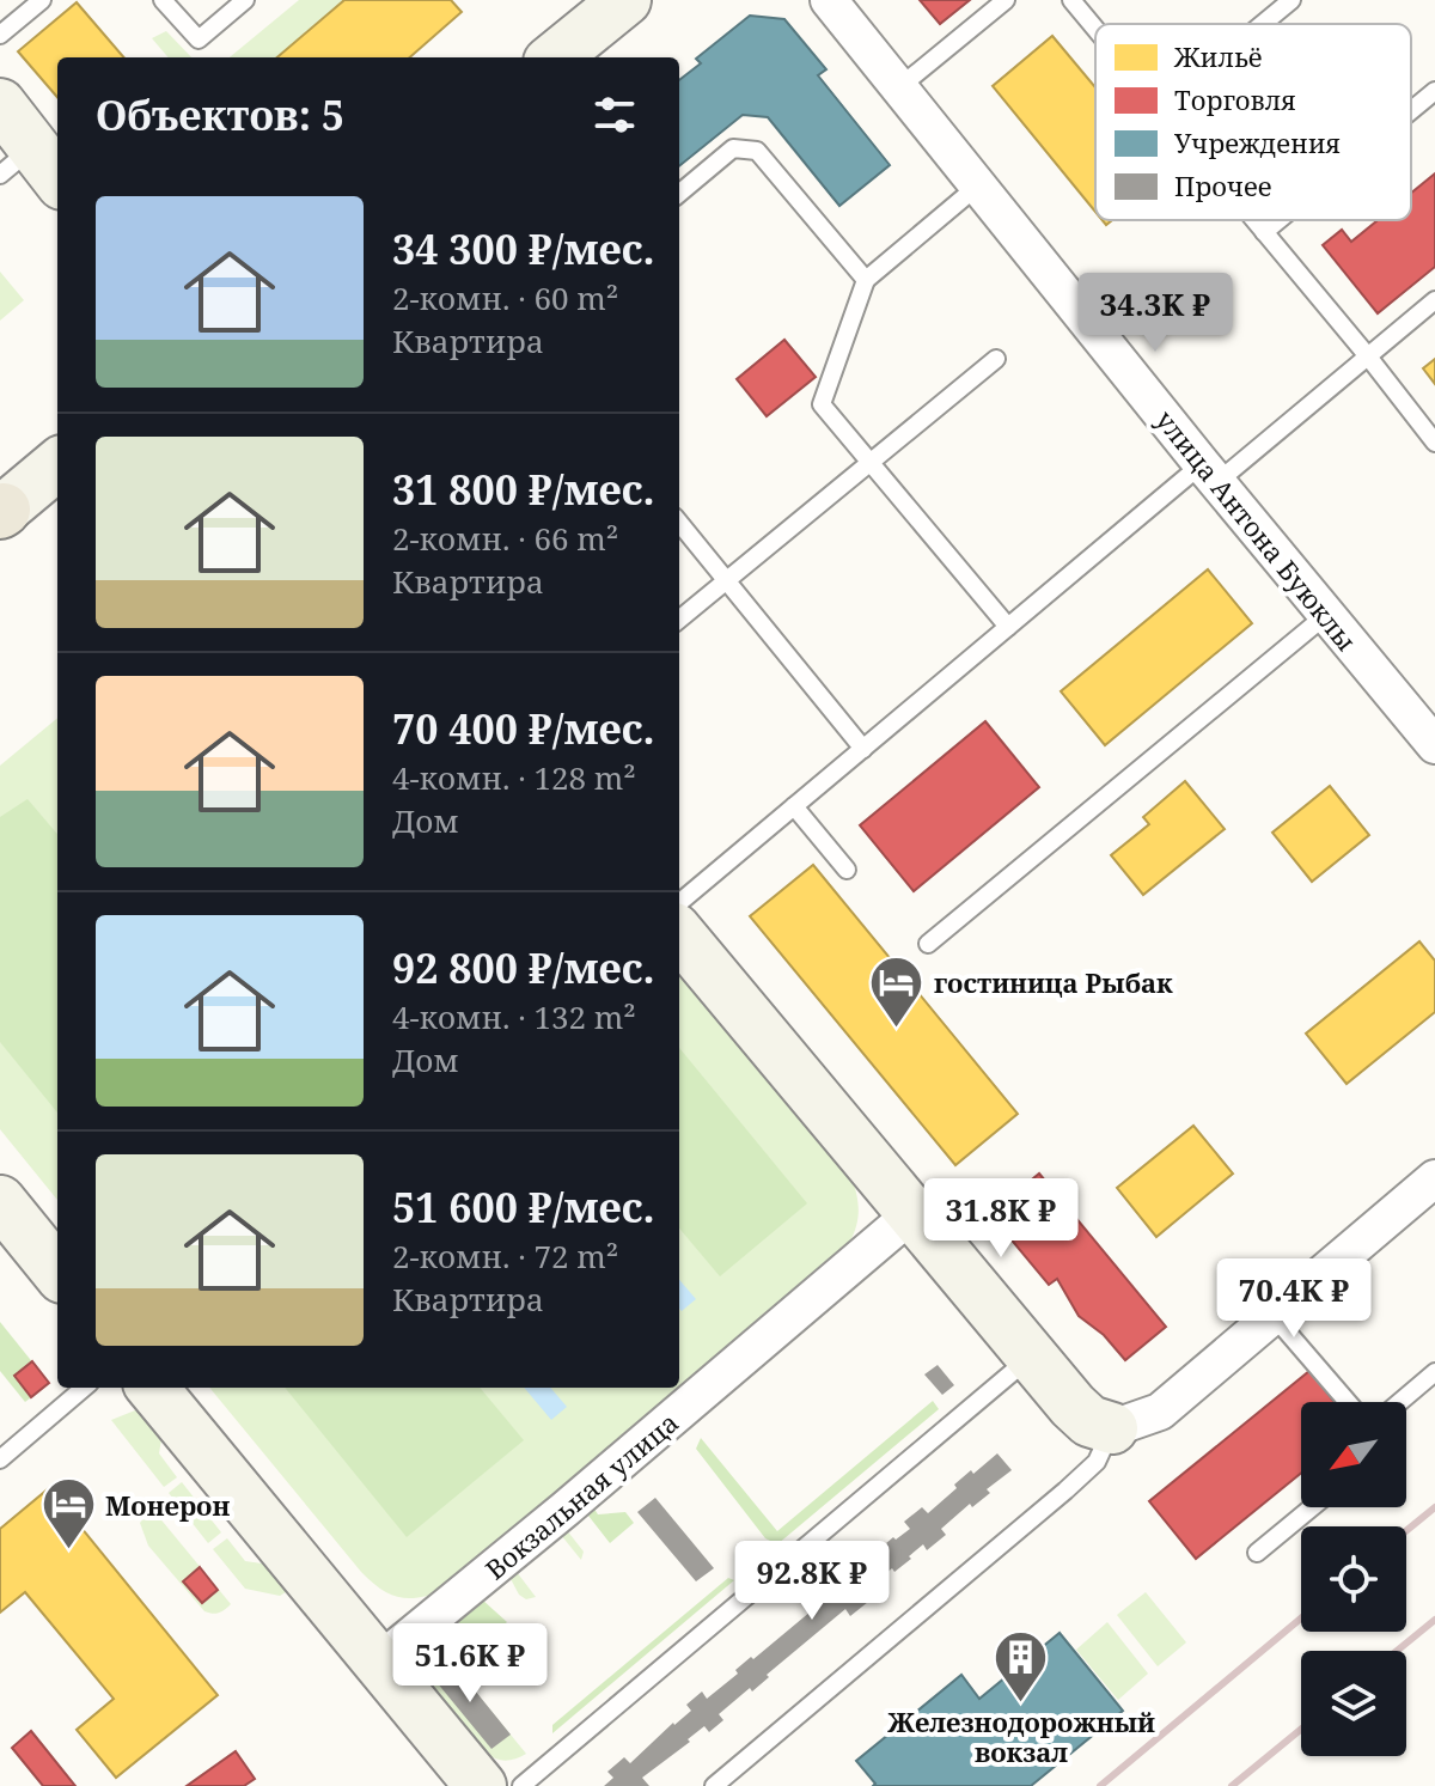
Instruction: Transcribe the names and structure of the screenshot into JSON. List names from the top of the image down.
{
  "streets": {
    "street": ["улица Антона Буюклы", "Вокзальная улица"]
  },
  "places": {
    "hotel": ["гостиница Рыбак", "Монерон"],
    "building": ["Железнодорожный вокзал"]
  },
  "legend": [
    "Жильё",
    "Торговля",
    "Учреждения",
    "Прочее"
  ],
  "north": "bottom left",
  "page": {
    "heading": "Объектов: 5",
    "list": [
      {
        "name": "34 300 ₽/мес.",
        "note": "2-комн. · 60 m² · Квартира"
      },
      {
        "name": "31 800 ₽/мес.",
        "note": "2-комн. · 66 m² · Квартира"
      },
      {
        "name": "70 400 ₽/мес.",
        "note": "4-комн. · 128 m² · Дом"
      },
      {
        "name": "92 800 ₽/мес.",
        "note": "4-комн. · 132 m² · Дом"
      },
      {
        "name": "51 600 ₽/мес.",
        "note": "2-комн. · 72 m² · Квартира"
      }
    ],
    "price": [
      "34.3K ₽",
      "31.8K ₽",
      "70.4K ₽",
      "92.8K ₽",
      "51.6K ₽"
    ]
  }
}
